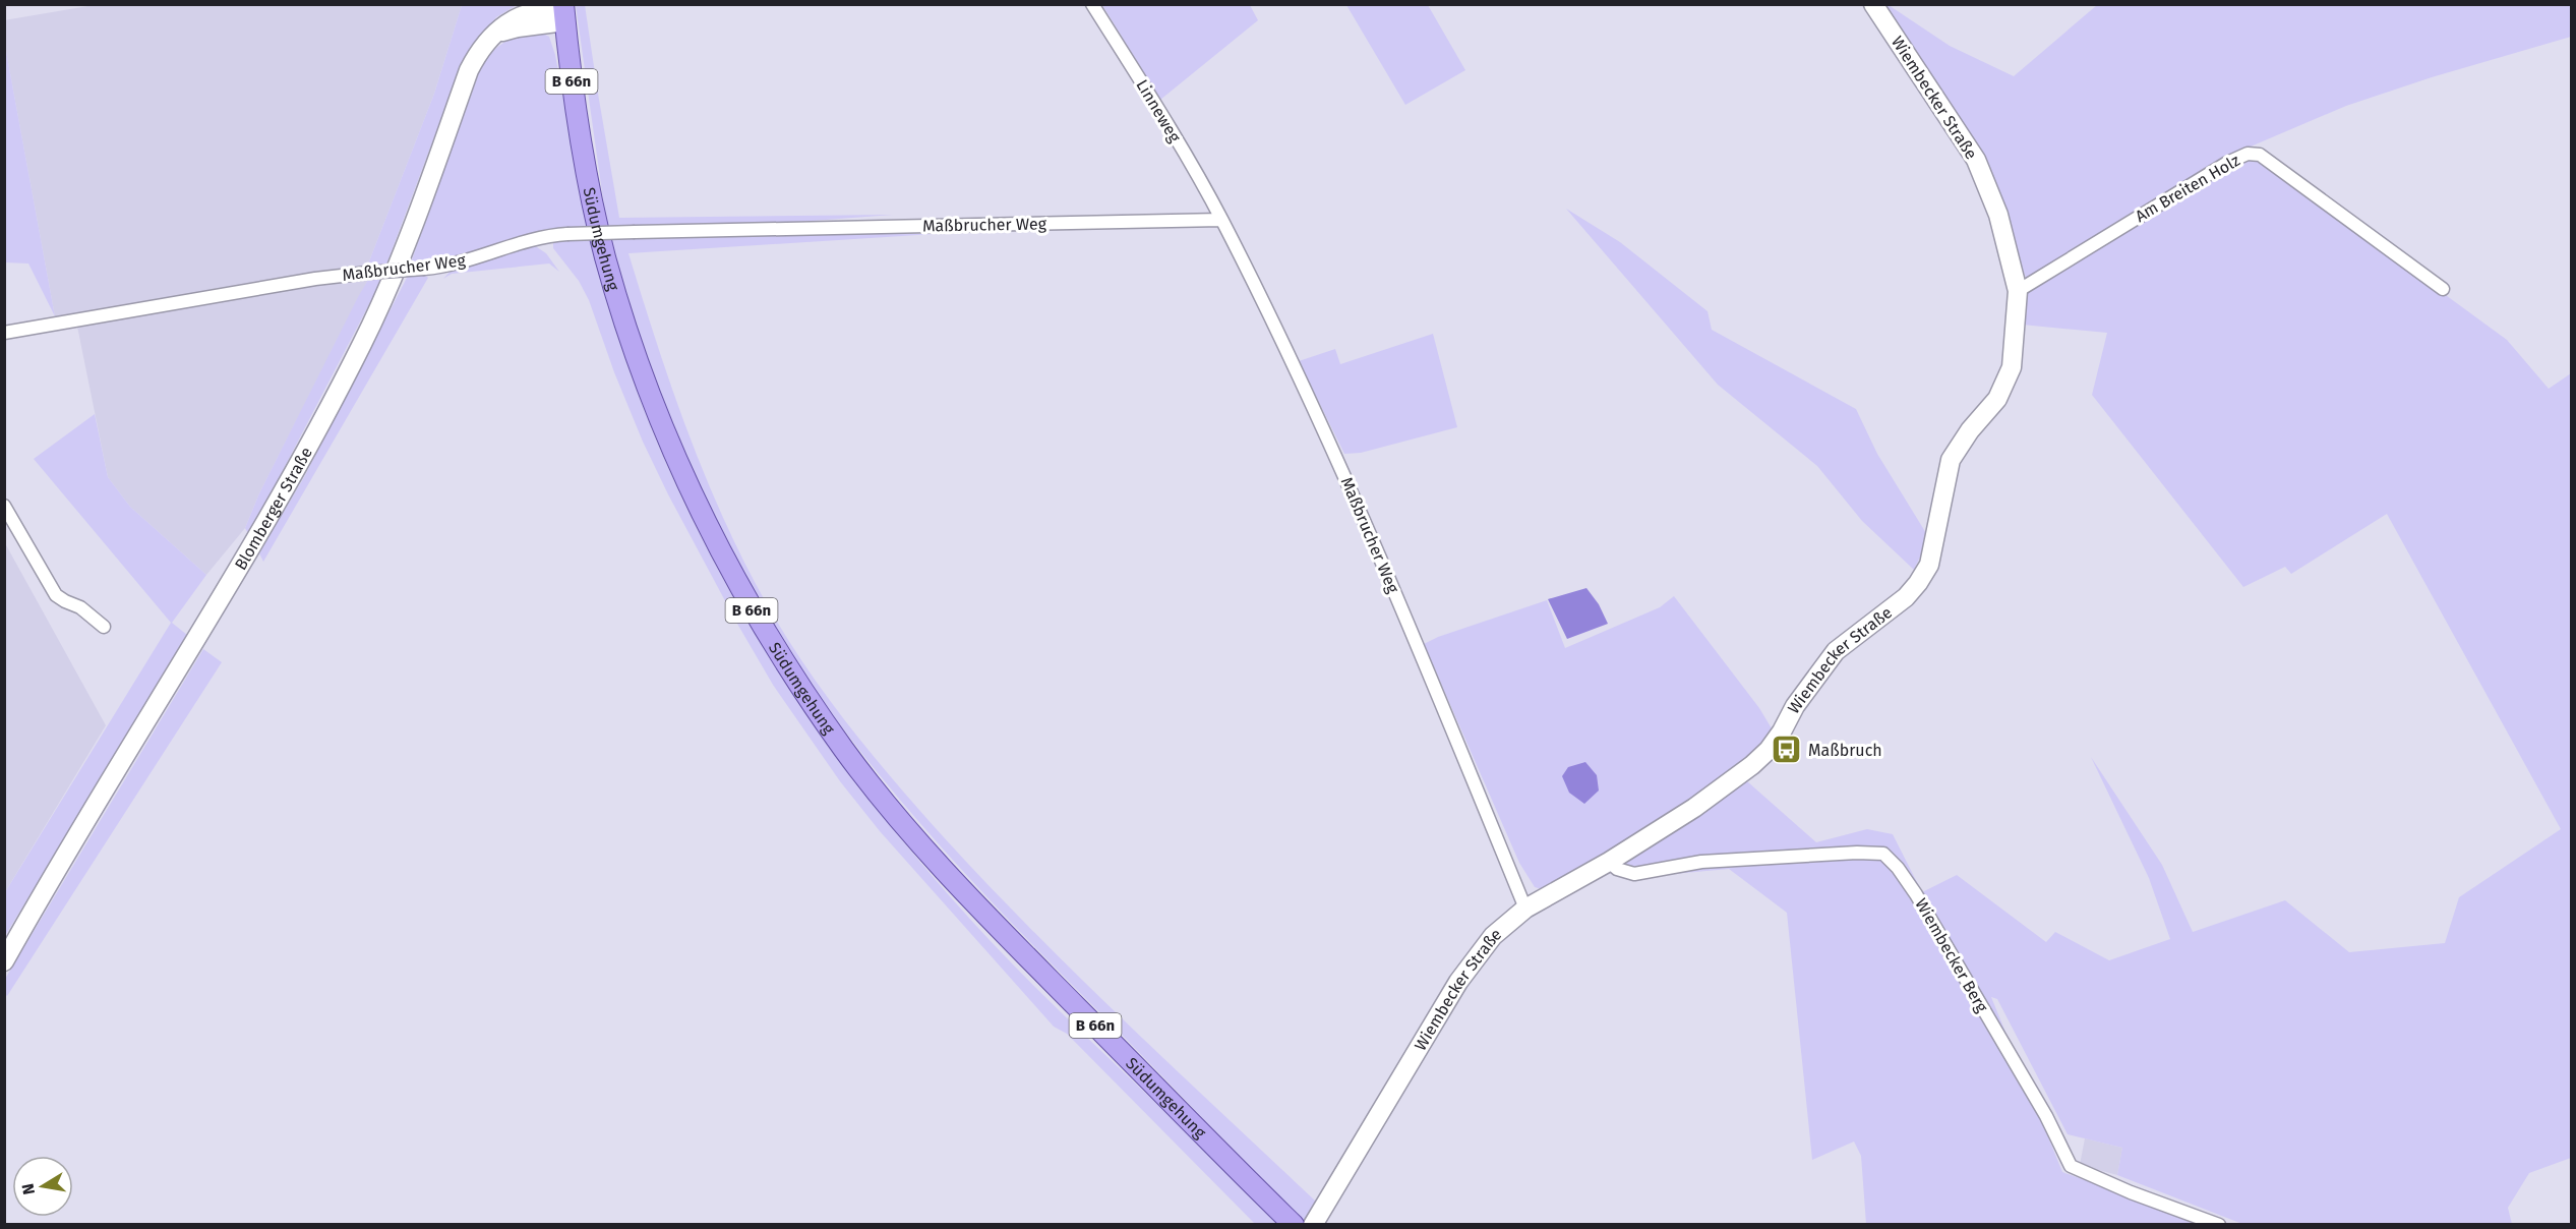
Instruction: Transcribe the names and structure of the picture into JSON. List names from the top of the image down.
{
  "streets": {
    "main road": ["B 66n", "Südumgehung"],
    "street": [
      "Wiembecker Straße",
      "Linneweg",
      "Am Breiten Holz",
      "Maßbrucher Weg",
      "Blomberger Straße",
      "Wiembecker Berg"
    ]
  },
  "crossings": [
    ["Wiembecker Straße", "Am Breiten Holz"],
    ["Wiembecker Straße", "Maßbrucher Weg"],
    ["Wiembecker Straße", "Wiembecker Berg"],
    ["Linneweg", "Maßbrucher Weg"],
    ["Südumgehung", "Blomberger Straße"]
  ],
  "places": {
    "bus stop": ["Maßbruch"]
  },
  "north": "left"
}
